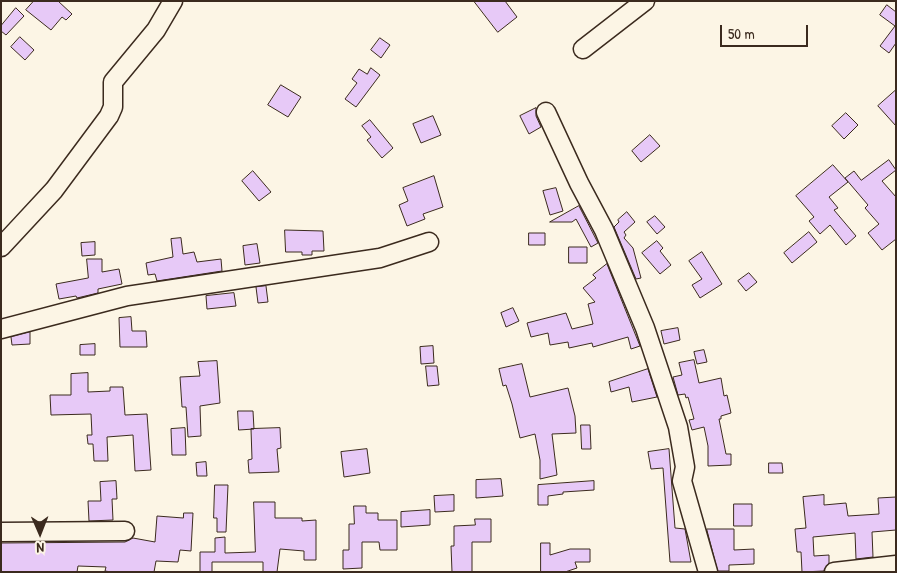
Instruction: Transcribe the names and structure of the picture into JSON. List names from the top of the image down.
{
  "scale_bar": "50 m",
  "north": "bottom"
}
